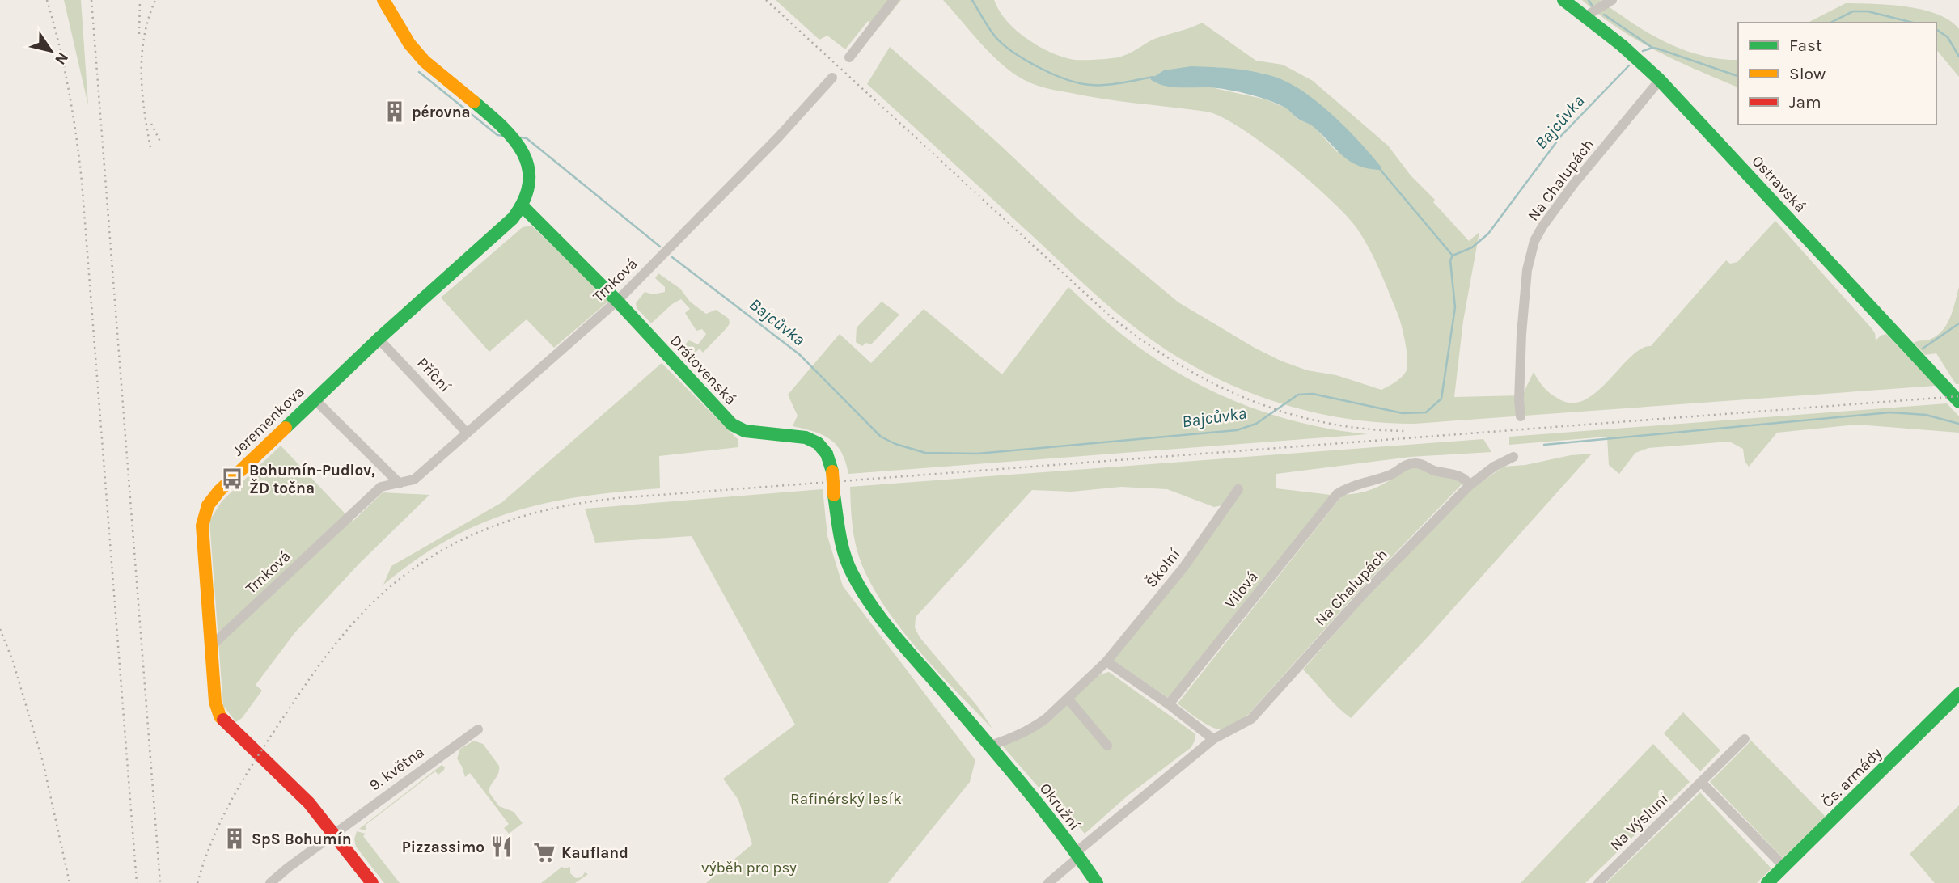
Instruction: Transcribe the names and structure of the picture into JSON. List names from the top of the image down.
{
  "streets": {
    "street": [
      "Na Chalupách",
      "Ostravská",
      "Trnková",
      "Drátovenská",
      "Příční",
      "Jeremenkova",
      "Školní",
      "Vilová",
      "9. května",
      "Čs. armády",
      "Okružní",
      "Na Výsluní"
    ]
  },
  "crossings": [
    ["Na Chalupách", "Ostravská"],
    ["Na Chalupách", "Vilová"],
    ["Na Chalupách", "Okružní"],
    ["Trnková", "Drátovenská"],
    ["Trnková", "Příční"],
    ["Trnková", "Jeremenkova"],
    ["Drátovenská", "Jeremenkova"],
    ["Drátovenská", "Školní"],
    ["Drátovenská", "Okružní"],
    ["Příční", "Jeremenkova"],
    ["Jeremenkova", "9. května"],
    ["Školní", "Okružní"]
  ],
  "water": ["Bajcůvka"],
  "parks": ["Rafinérský lesík", "výběh pro psy"],
  "places": {
    "building": ["pérovna", "SpS Bohumín"],
    "bus stop": ["Bohumín-Pudlov, ŽD točna"],
    "restaurant": ["Pizzassimo"],
    "supermarket": ["Kaufland"]
  },
  "legend": ["Fast", "Slow", "Jam"],
  "north": "bottom right"
}
